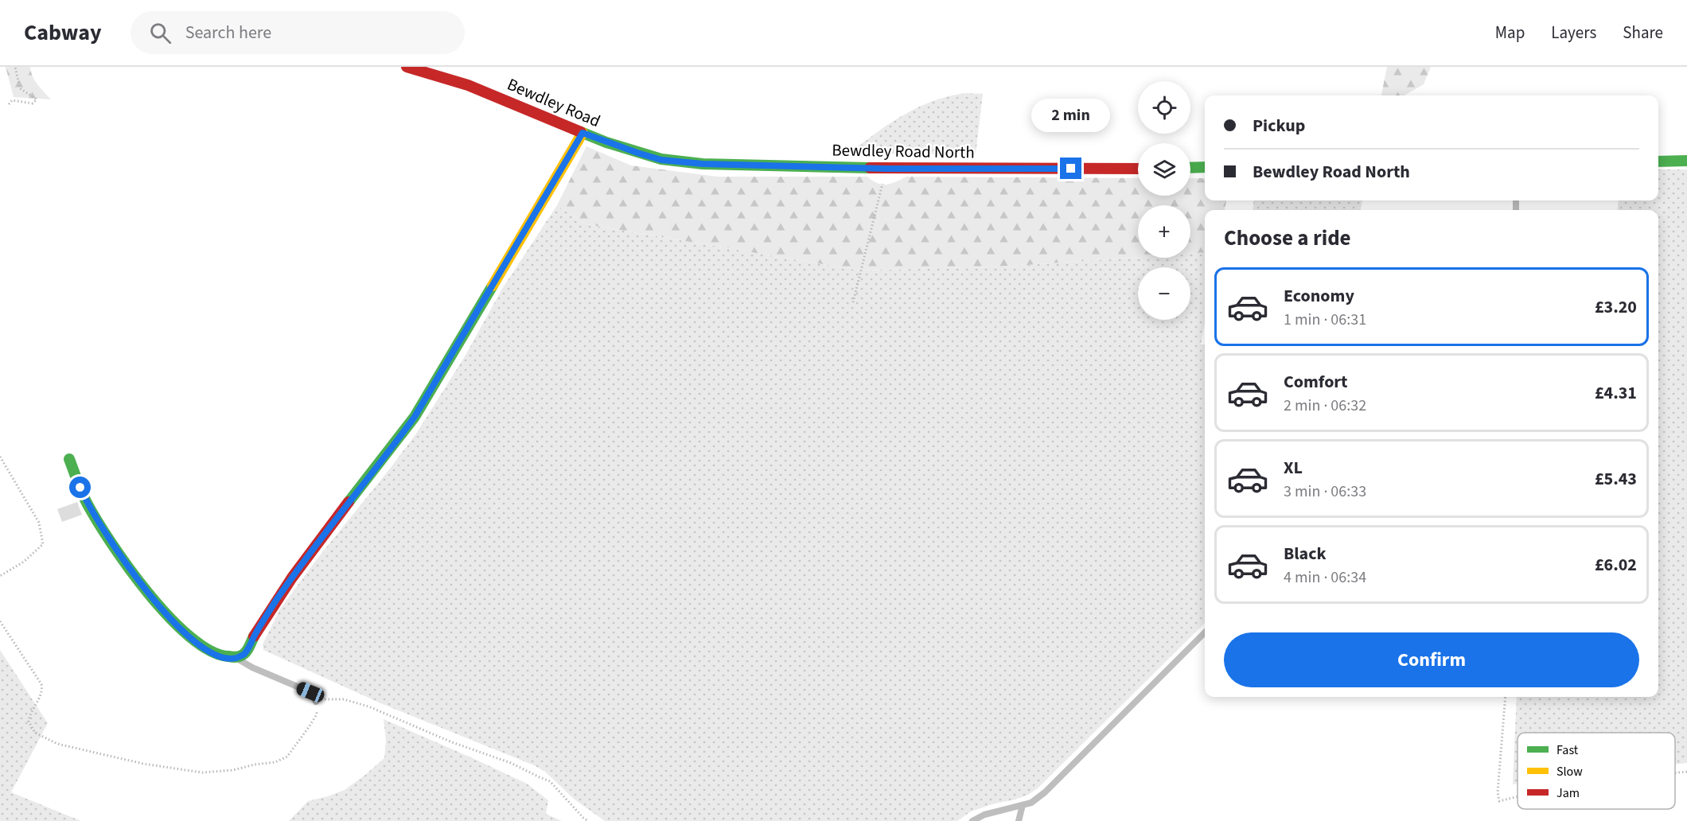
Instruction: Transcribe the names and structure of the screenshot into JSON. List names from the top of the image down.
{
  "streets": {
    "street": ["Bewdley Road", "Bewdley Road North"]
  },
  "crossings": [
    ["Bewdley Road", "Bewdley Road North"]
  ],
  "legend": ["Fast", "Slow", "Jam"],
  "page": {
    "header": "Cabway",
    "search": "Search here",
    "nav": ["Map", "Layers", "Share"],
    "map_buttons": ["+", "−"],
    "banner": ["Pickup", "Bewdley Road North"],
    "bubble": "2 min",
    "heading": "Choose a ride",
    "list": [
      {
        "name": "Economy",
        "note": "1 min · 06:31",
        "value": "£3.20"
      },
      {
        "name": "Comfort",
        "note": "2 min · 06:32",
        "value": "£4.31"
      },
      {
        "name": "XL",
        "note": "3 min · 06:33",
        "value": "£5.43"
      },
      {
        "name": "Black",
        "note": "4 min · 06:34",
        "value": "£6.02"
      }
    ],
    "buttons": "Confirm"
  }
}
